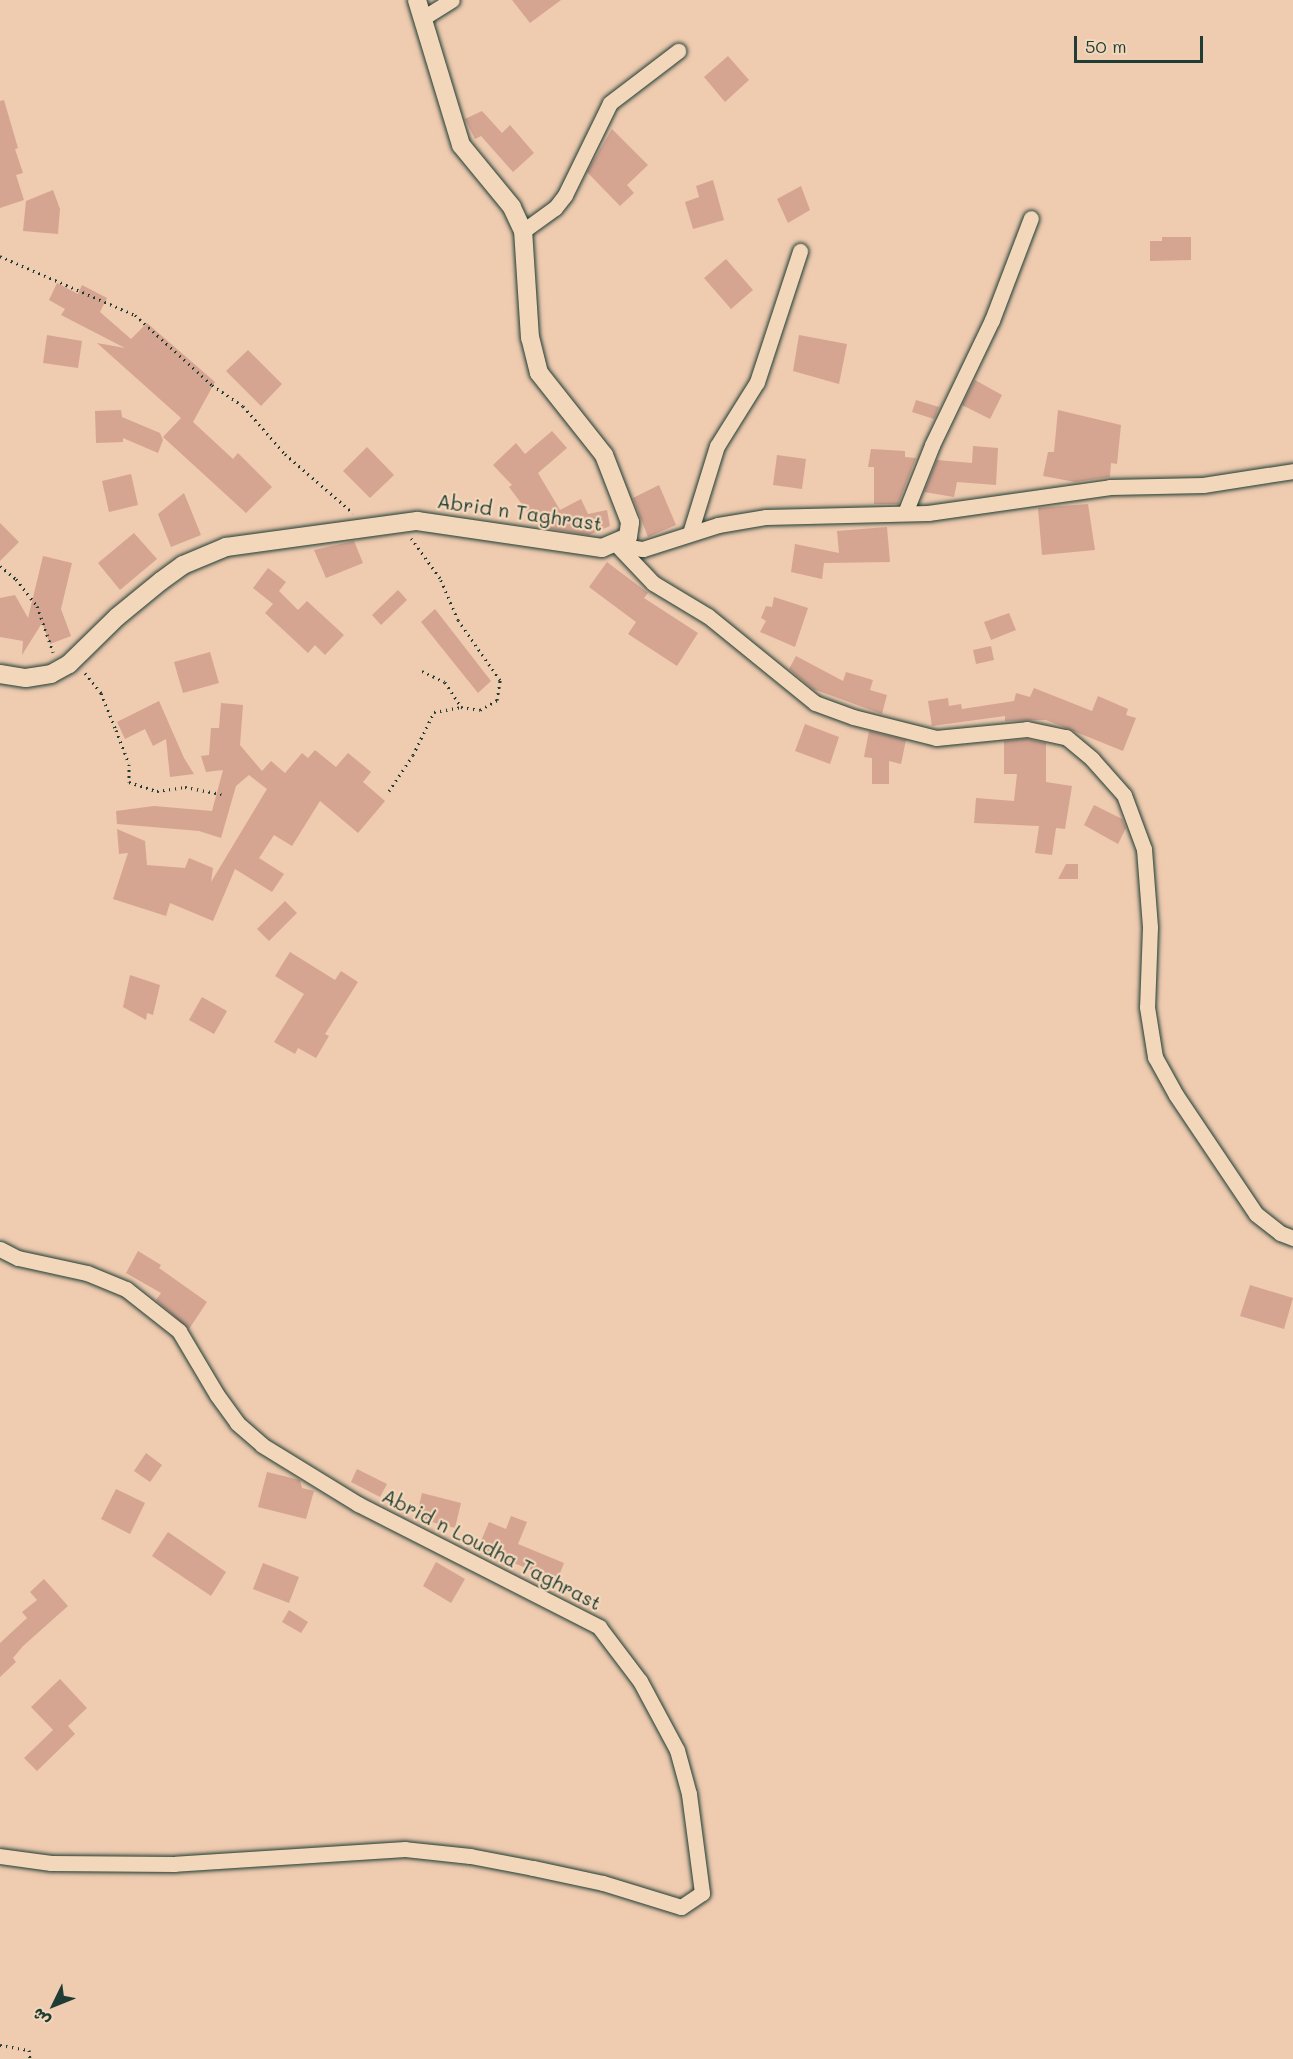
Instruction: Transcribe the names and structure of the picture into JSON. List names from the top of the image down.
{
  "streets": {
    "street": ["Abrid n Taghrast", "Abrid n Loudha Taghrast"]
  },
  "scale_bar": "50 m",
  "north": "bottom left"
}
